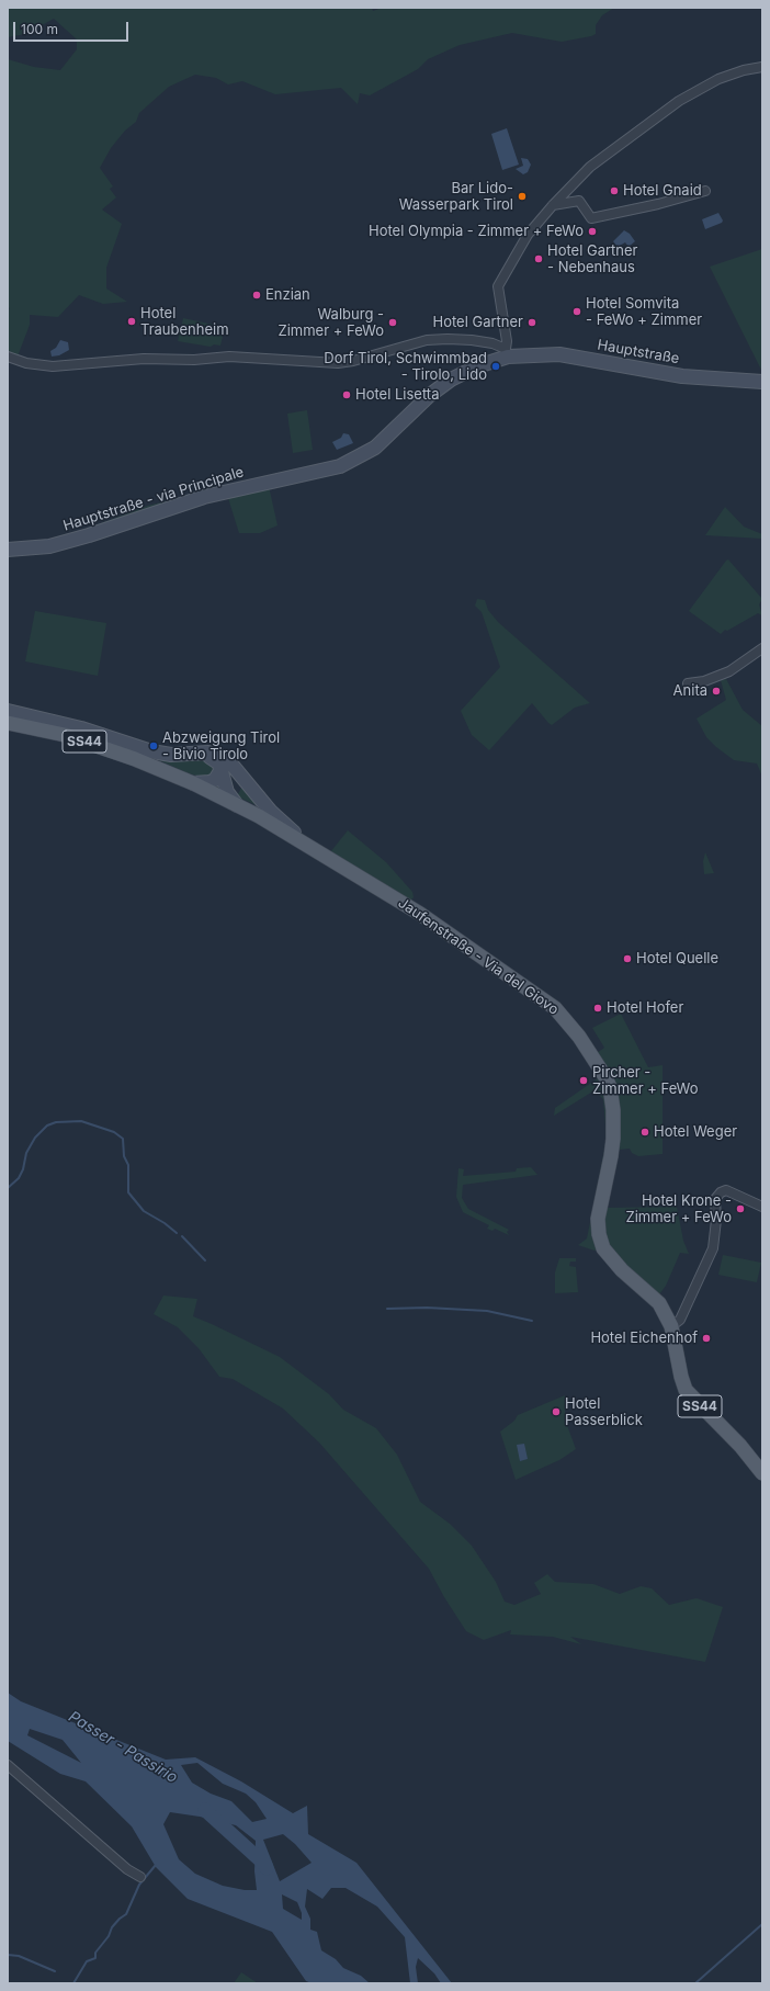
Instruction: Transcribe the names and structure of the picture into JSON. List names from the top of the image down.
{
  "streets": {
    "main road": ["SS44", "Jaufenstraße - Via del Giovo"],
    "street": ["Hauptstraße", "Hauptstraße - via Principale"]
  },
  "crossings": [
    ["Hauptstraße", "Hauptstraße - via Principale"]
  ],
  "water": ["Passer - Passirio"],
  "places": [
    "Hotel Gnaid",
    "Bar Lido- Wasserpark Tirol",
    "Hotel Olympia - Zimmer + FeWo",
    "Hotel Gartner - Nebenhaus",
    "Enzian",
    "Hotel Somvita - FeWo + Zimmer",
    "Hotel Traubenheim",
    "Walburg - Zimmer + FeWo",
    "Hotel Gartner",
    "Dorf Tirol, Schwimmbad - Tirolo, Lido",
    "Hotel Lisetta",
    "Anita",
    "Abzweigung Tirol - Bivio Tirolo",
    "Hotel Quelle",
    "Hotel Hofer",
    "Pircher - Zimmer + FeWo",
    "Hotel Weger",
    "Hotel Krone - Zimmer + FeWo",
    "Hotel Eichenhof",
    "Hotel Passerblick"
  ],
  "scale_bar": "100 m"
}
